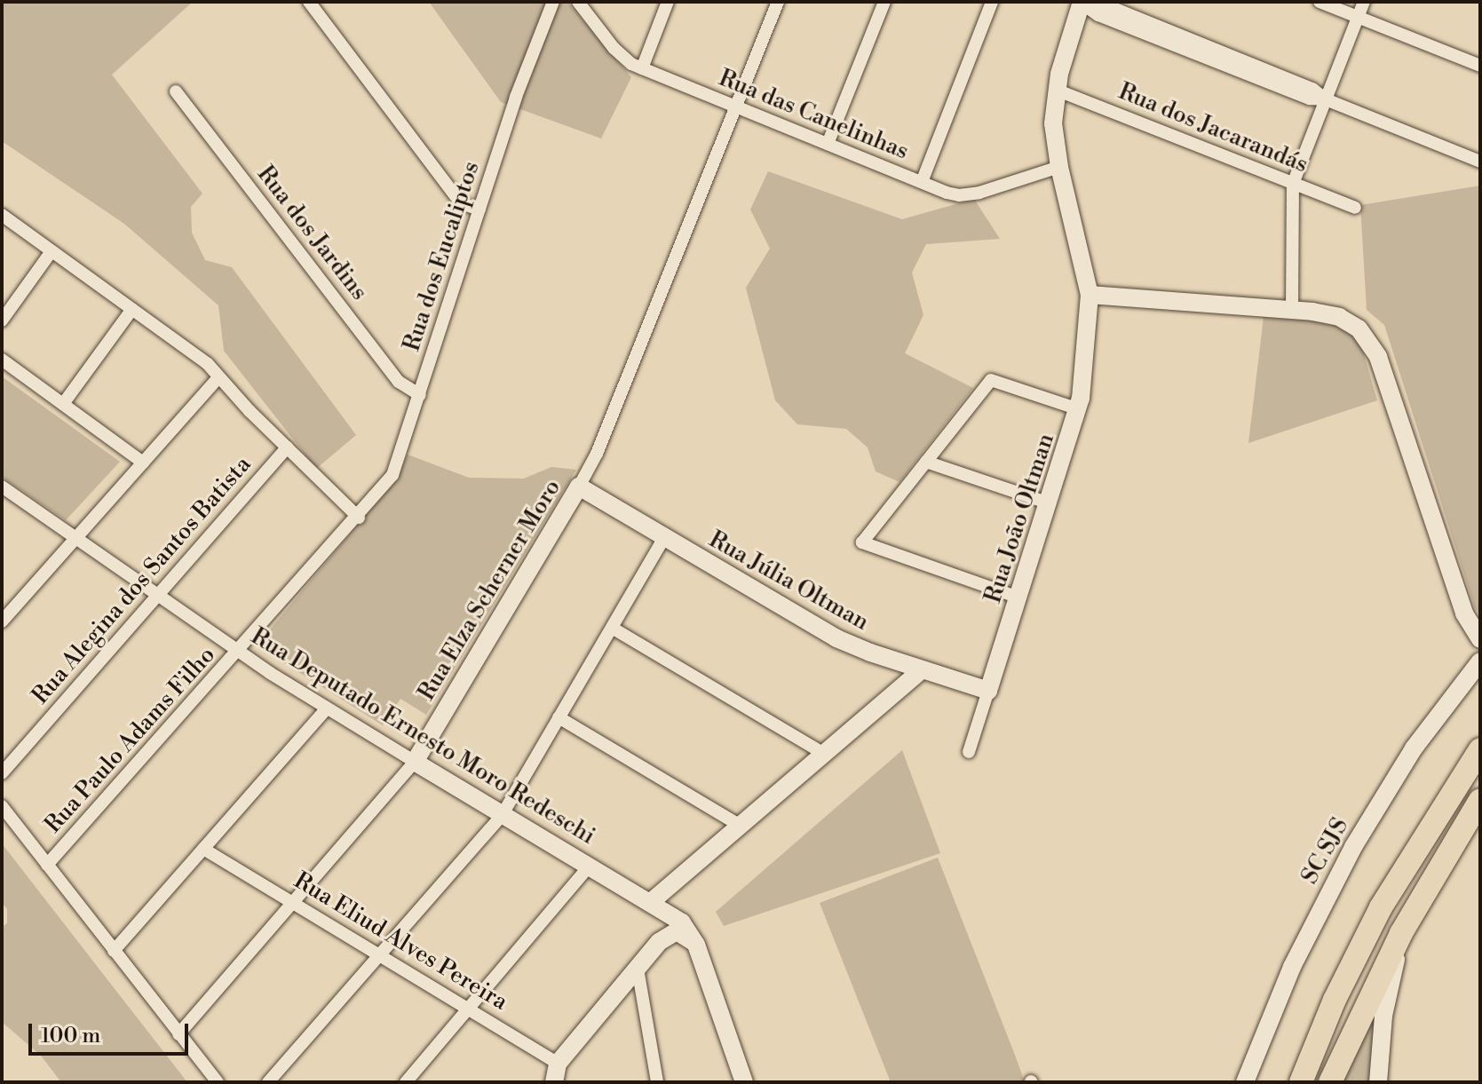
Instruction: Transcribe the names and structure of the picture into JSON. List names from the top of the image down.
{
  "streets": {
    "street": [
      "Rua das Canelinhas",
      "Rua dos Jacarandás",
      "Rua dos Jardins",
      "Rua dos Eucaliptos",
      "Rua João Oltman",
      "Rua Alegina dos Santos Batista",
      "Rua Júlia Oltman",
      "Rua Elza Scherner Moro",
      "Rua Deputado Ernesto Moro Redeschi",
      "Rua Paulo Adams Filho",
      "SC SJS",
      "Rua Eliud Alves Pereira"
    ]
  },
  "crossings": [
    ["Rua das Canelinhas", "Rua João Oltman"],
    ["Rua das Canelinhas", "Rua Elza Scherner Moro"],
    ["Rua dos Jacarandás", "Rua João Oltman"],
    ["Rua dos Jardins", "Rua dos Eucaliptos"],
    ["Rua dos Eucaliptos", "Rua Paulo Adams Filho"],
    ["Rua João Oltman", "Rua Júlia Oltman"],
    ["Rua Alegina dos Santos Batista", "Rua Deputado Ernesto Moro Redeschi"],
    ["Rua Júlia Oltman", "Rua Elza Scherner Moro"],
    ["Rua Elza Scherner Moro", "Rua Deputado Ernesto Moro Redeschi"],
    ["Rua Elza Scherner Moro", "Rua Eliud Alves Pereira"],
    ["Rua Deputado Ernesto Moro Redeschi", "Rua Paulo Adams Filho"]
  ],
  "scale_bar": "100 m"
}
